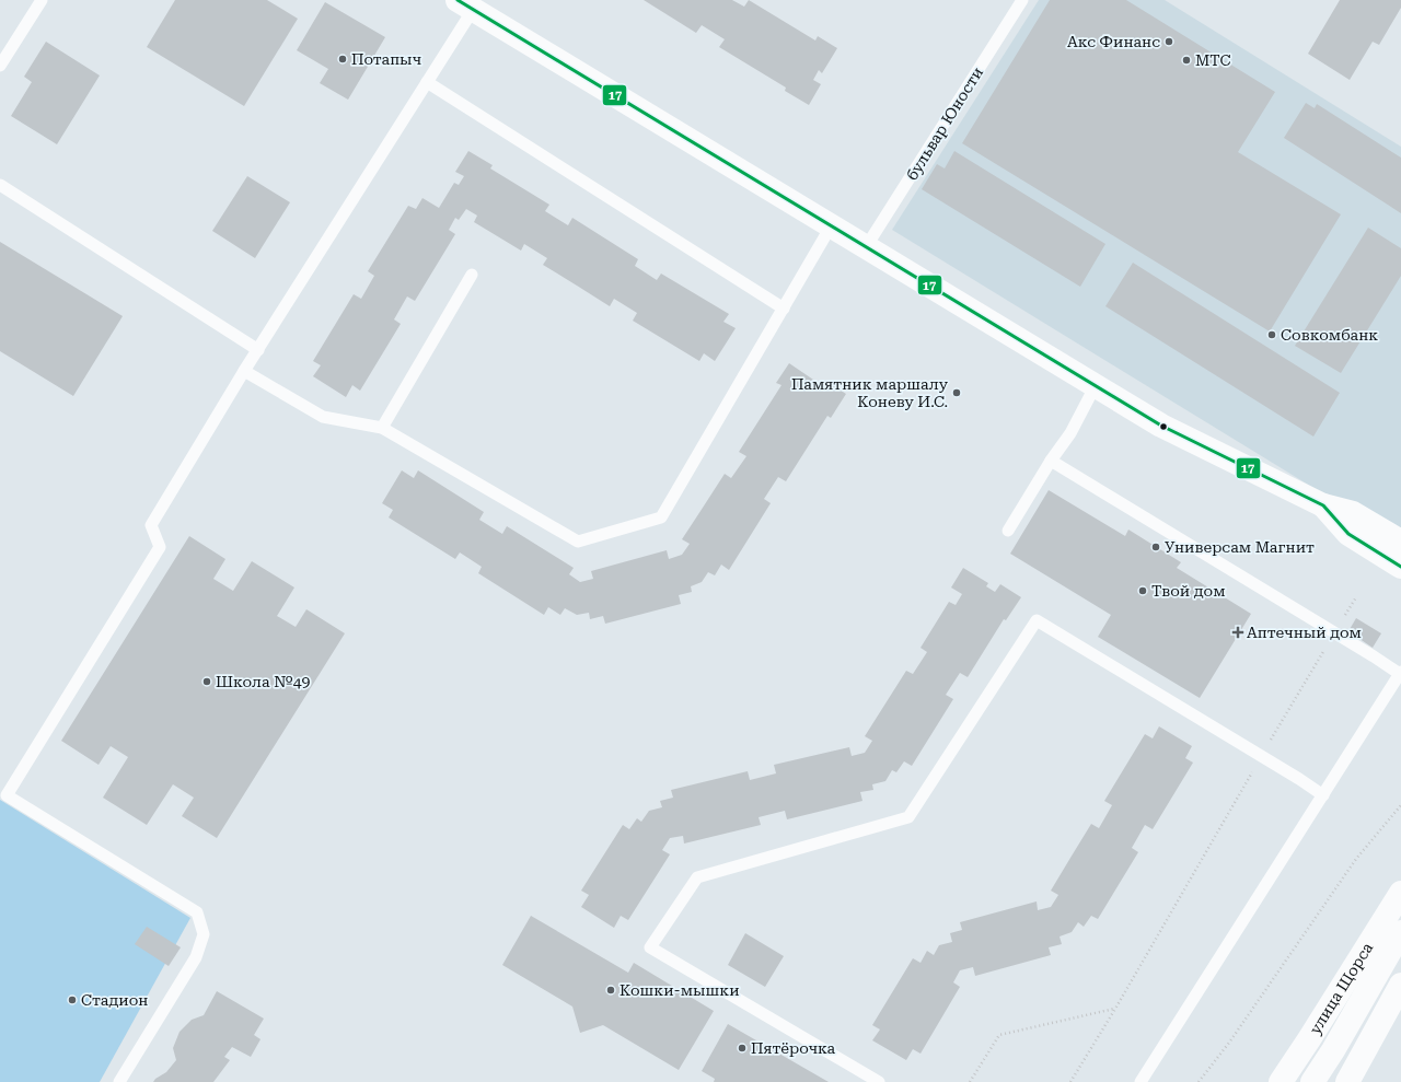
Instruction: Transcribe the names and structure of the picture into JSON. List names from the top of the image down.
{
  "streets": {
    "street": ["улица Щорса"],
    "lane": ["бульвар Юности"]
  },
  "places": {
    "other": [
      "Акс Финанс",
      "Потапыч",
      "МТС",
      "Совкомбанк",
      "Памятник маршалу Коневу И.С.",
      "Универсам Магнит",
      "Твой дом",
      "Школа №49",
      "Кошки-мышки",
      "Cтадион",
      "Пятёрочка"
    ],
    "health": ["Аптечный дом"]
  },
  "lines": ["transit line 17"]
}
